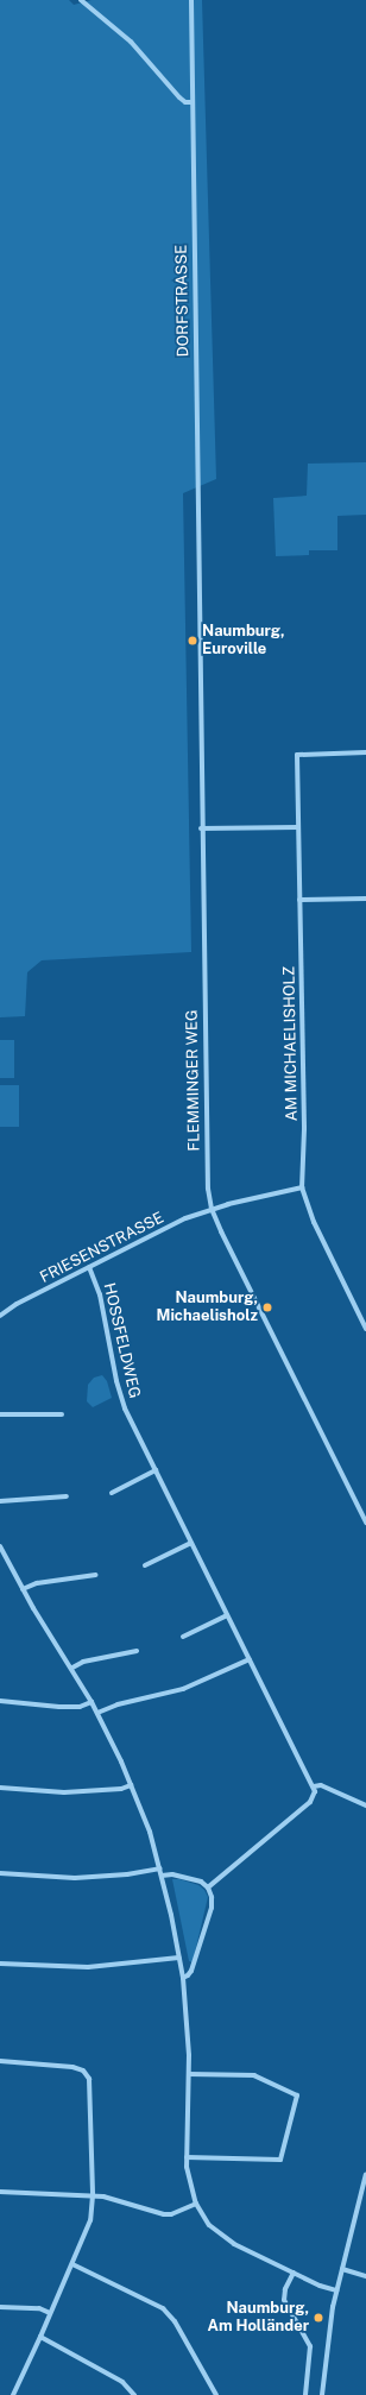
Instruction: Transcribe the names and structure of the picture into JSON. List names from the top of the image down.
{
  "streets": {
    "street": [
      "DORFSTRASSE",
      "AM MICHAELISHOLZ",
      "FLEMMINGER WEG",
      "FRIESENSTRASSE",
      "HOSSFELDWEG"
    ]
  },
  "crossings": [
    ["DORFSTRASSE", "FLEMMINGER WEG"],
    ["FLEMMINGER WEG", "FRIESENSTRASSE"],
    ["FRIESENSTRASSE", "HOSSFELDWEG"]
  ],
  "places": ["Naumburg, Euroville", "Naumburg, Michaelisholz", "Naumburg, Am Holländer"]
}
